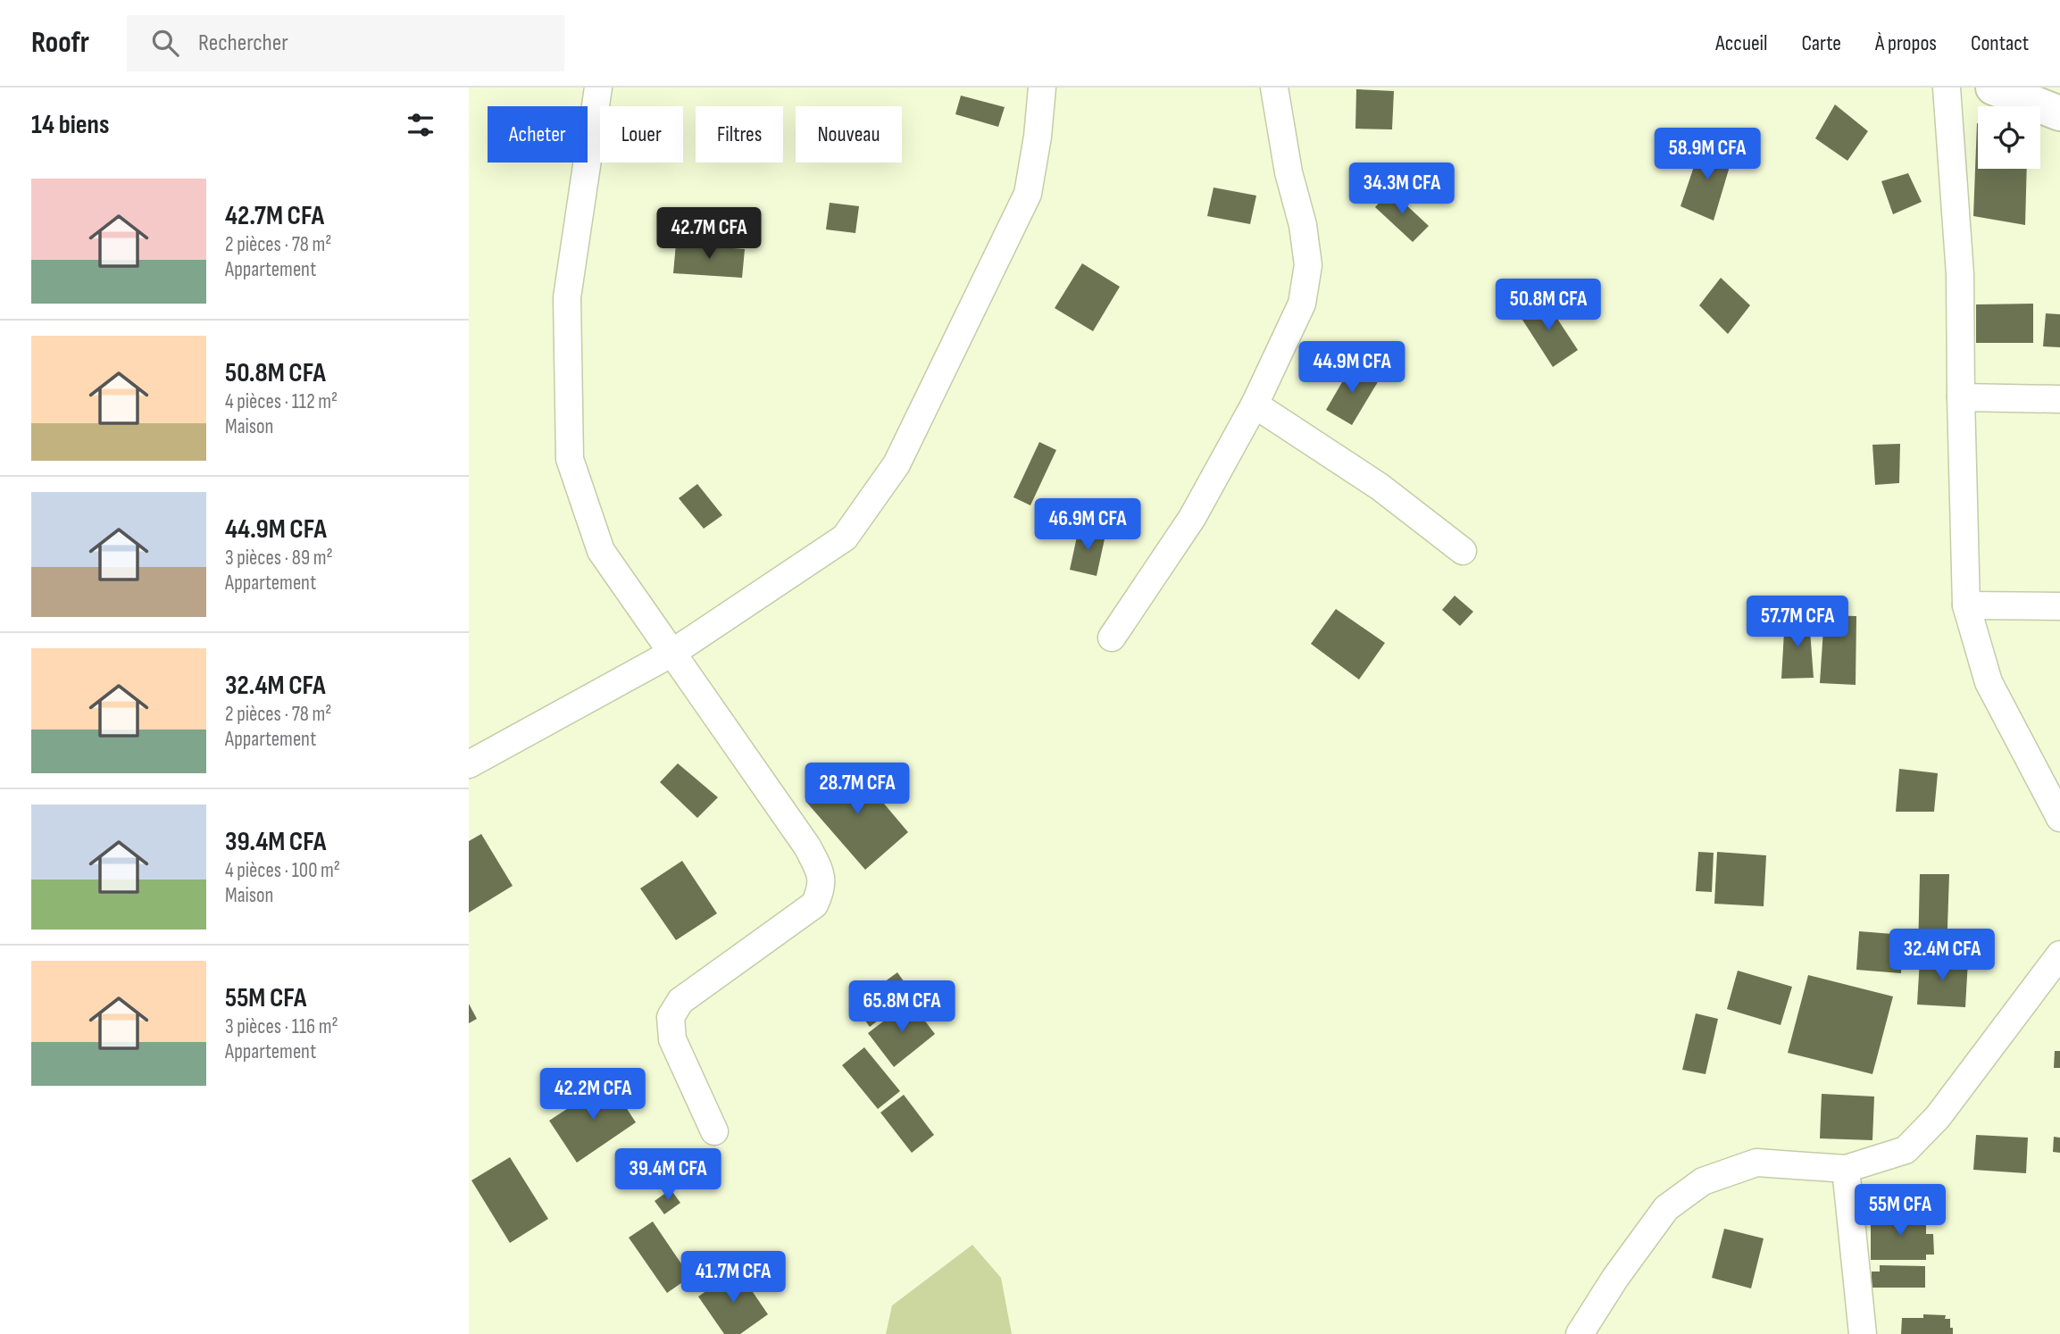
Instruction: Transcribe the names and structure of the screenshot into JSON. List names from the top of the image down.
{
  "page": {
    "header": "Roofr",
    "search": "Rechercher",
    "nav": [
      "Accueil",
      "Carte",
      "À propos",
      "Contact"
    ],
    "heading": "14 biens",
    "chip": [
      "Acheter",
      "Louer",
      "Filtres",
      "Nouveau"
    ],
    "price": [
      "58.9M CFA",
      "34.3M CFA",
      "42.7M CFA",
      "50.8M CFA",
      "44.9M CFA",
      "46.9M CFA",
      "57.7M CFA",
      "28.7M CFA",
      "32.4M CFA",
      "65.8M CFA",
      "42.2M CFA",
      "39.4M CFA",
      "55M CFA",
      "41.7M CFA"
    ],
    "list": [
      {
        "name": "42.7M CFA",
        "note": "2 pièces · 78 m² · Appartement"
      },
      {
        "name": "50.8M CFA",
        "note": "4 pièces · 112 m² · Maison"
      },
      {
        "name": "44.9M CFA",
        "note": "3 pièces · 89 m² · Appartement"
      },
      {
        "name": "32.4M CFA",
        "note": "2 pièces · 78 m² · Appartement"
      },
      {
        "name": "39.4M CFA",
        "note": "4 pièces · 100 m² · Maison"
      },
      {
        "name": "55M CFA",
        "note": "3 pièces · 116 m² · Appartement"
      }
    ]
  }
}
